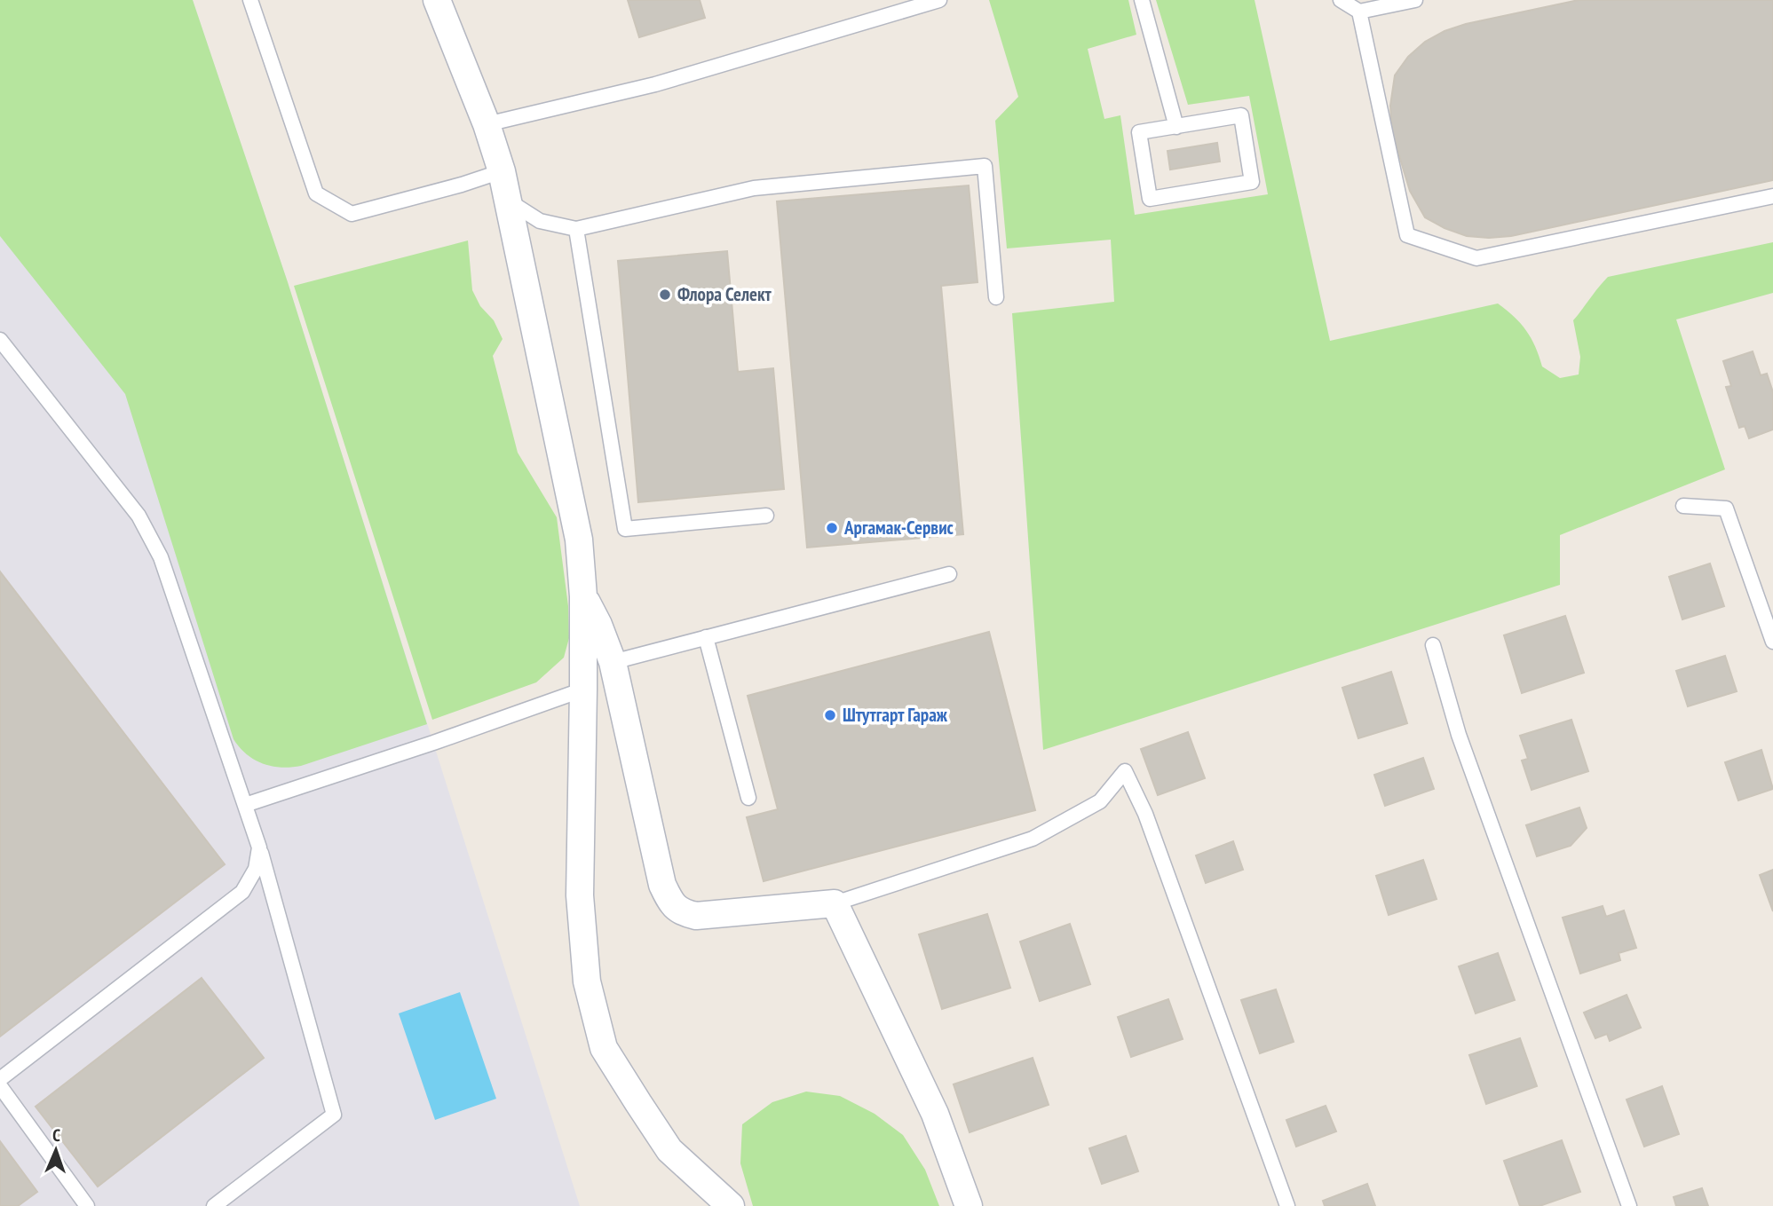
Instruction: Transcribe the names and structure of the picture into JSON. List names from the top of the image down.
{
  "places": ["Флора Селект", "Аргамак-Сервис", "Штутгарт Гараж"],
  "north": "top"
}
